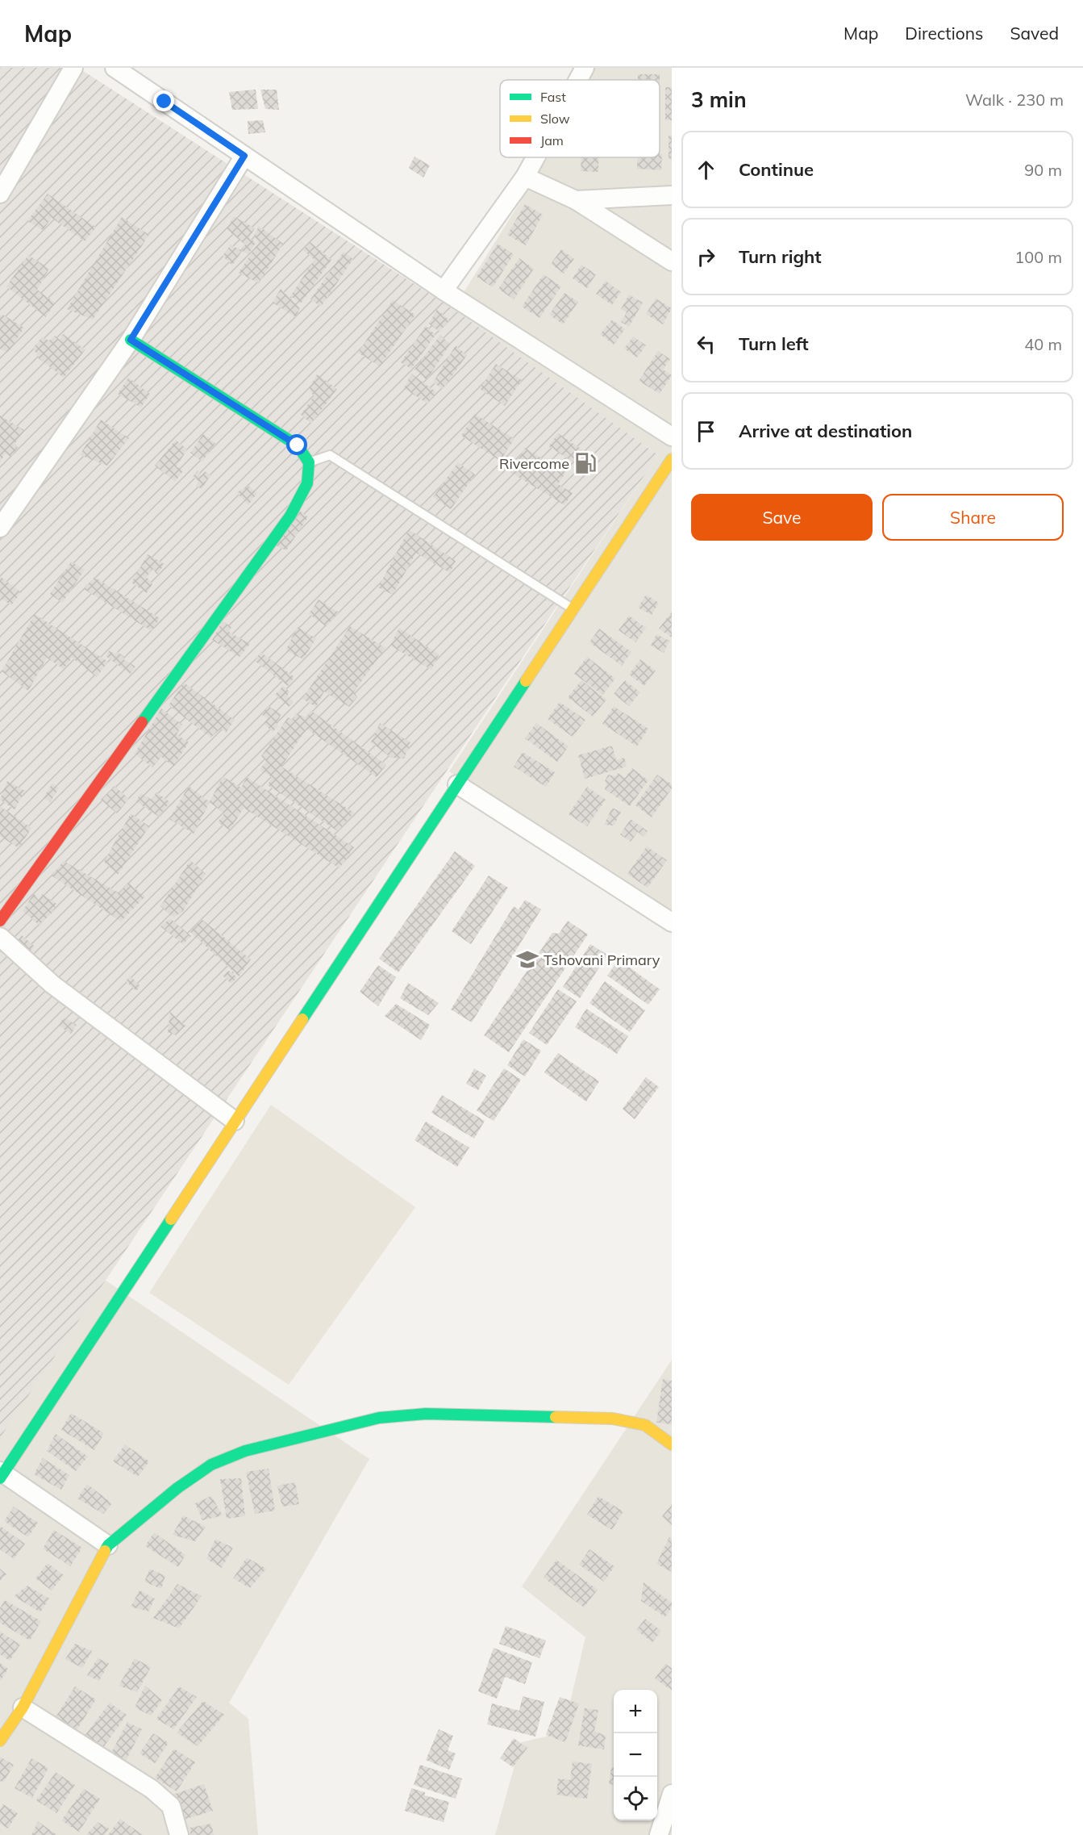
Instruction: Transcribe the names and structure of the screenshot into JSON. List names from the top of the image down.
{
  "places": {
    "fuel station": ["Rivercome"],
    "school or university": ["Tshovani Primary"]
  },
  "legend": ["Fast", "Slow", "Jam"],
  "page": {
    "header": "Map",
    "nav": ["Map", "Directions", "Saved"],
    "heading": ["3 min", "Walk · 230 m"],
    "list": [
      ["Continue", "90 m"],
      ["Turn right", "100 m"],
      ["Turn left", "40 m"],
      "Arrive at destination"
    ],
    "buttons": ["Save", "Share"],
    "map_buttons": ["+", "−"]
  }
}
